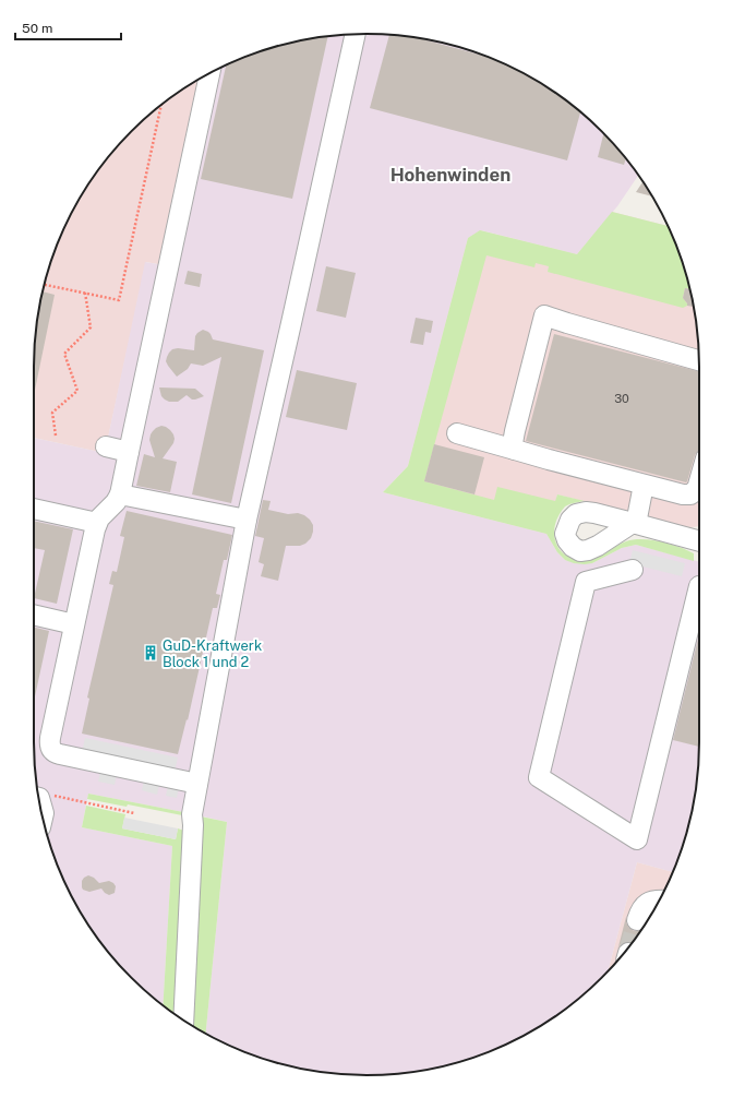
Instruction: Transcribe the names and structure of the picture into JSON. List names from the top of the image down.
{
  "districts": ["Hohenwinden"],
  "places": {
    "building": ["GuD-Kraftwerk Block 1 und 2"]
  },
  "house_numbers": ["30"],
  "scale_bar": "50 m"
}
